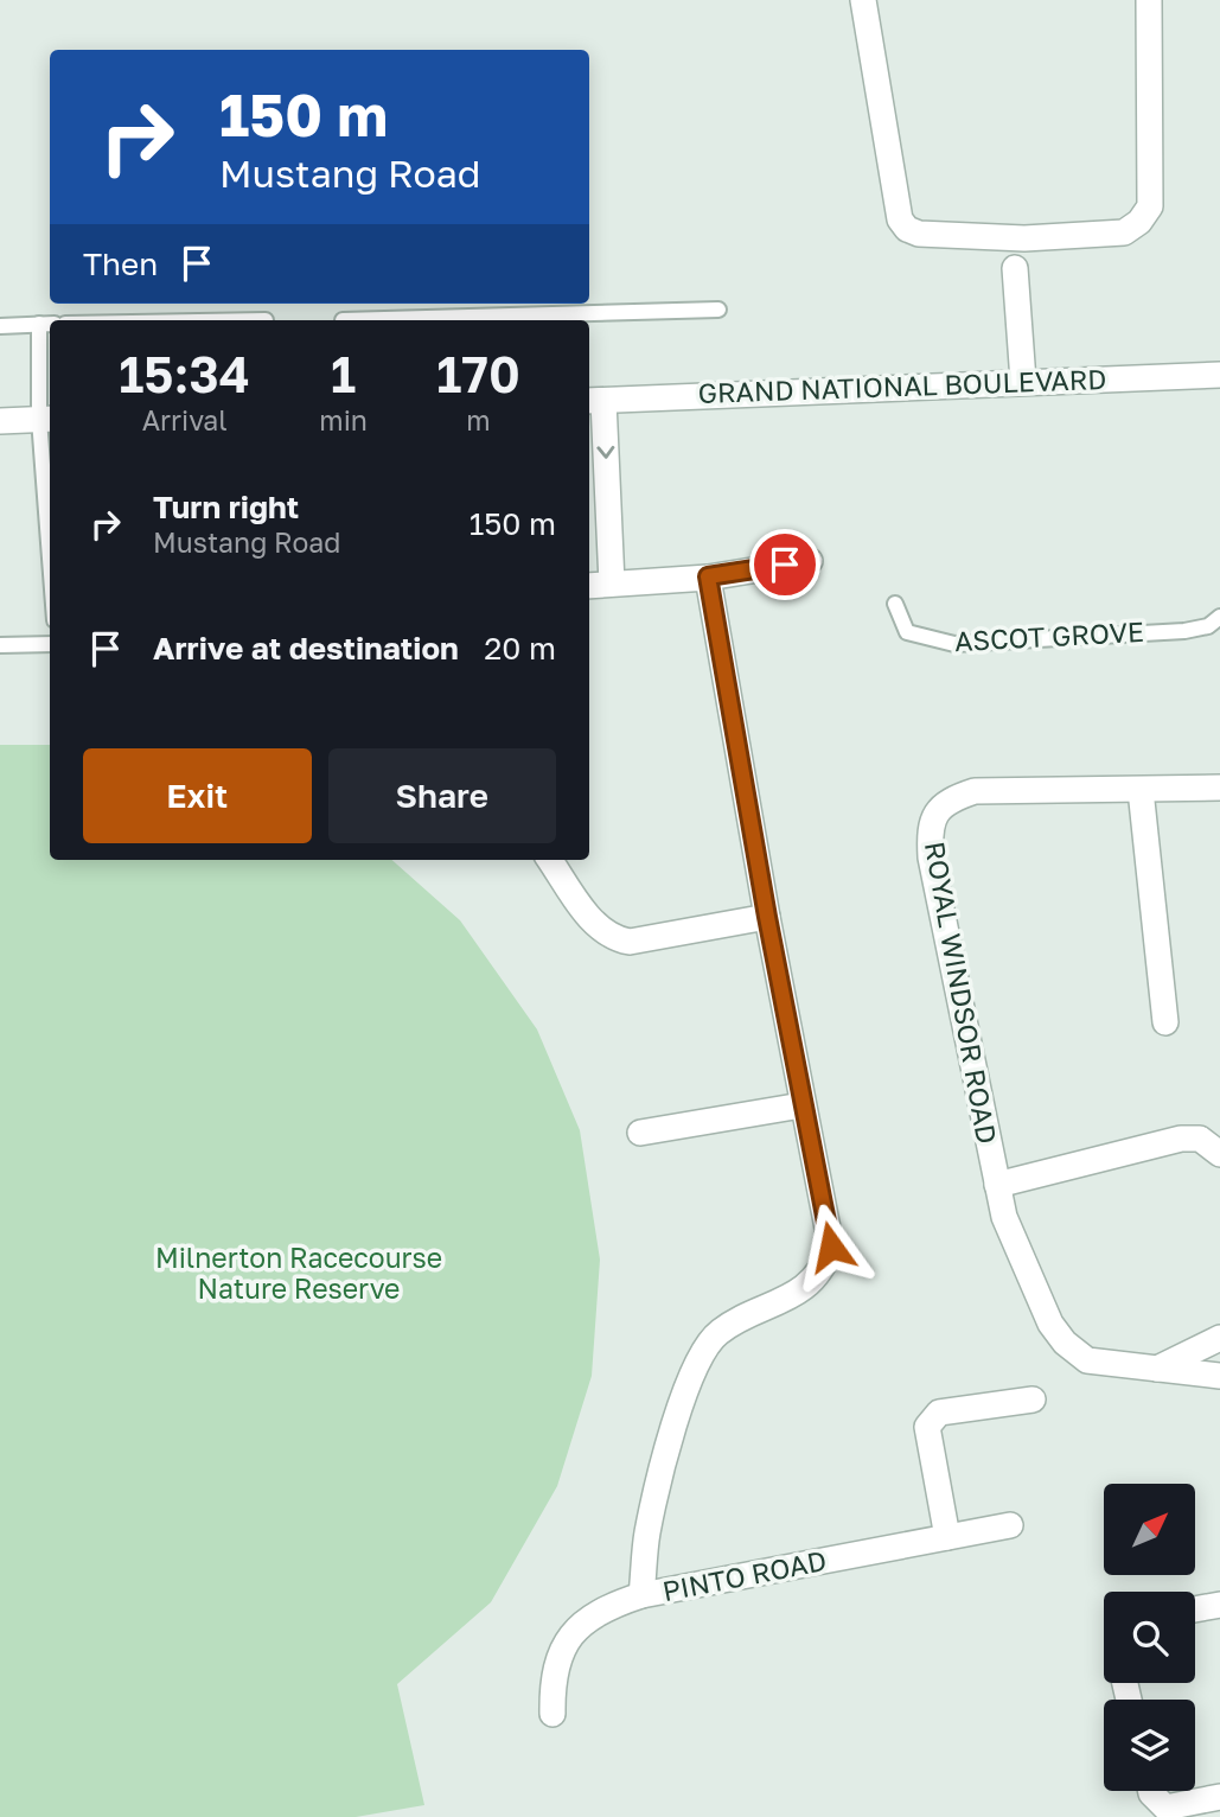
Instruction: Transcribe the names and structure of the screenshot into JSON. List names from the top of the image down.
{
  "streets": {
    "street": ["GRAND NATIONAL BOULEVARD", "ROYAL WINDSOR ROAD", "PINTO ROAD"],
    "lane": ["ASCOT GROVE"]
  },
  "parks": ["Milnerton Racecourse Nature Reserve"],
  "north": "top right",
  "page": {
    "turn": ["150 m", "Mustang Road"],
    "then": "Then",
    "eta": [
      "15:34",
      "Arrival",
      "1",
      "min",
      "170",
      "m"
    ],
    "list": [
      {
        "name": "Turn right",
        "note": "Mustang Road",
        "value": "150 m"
      },
      {
        "name": "Arrive at destination",
        "value": "20 m"
      }
    ],
    "buttons": ["Exit", "Share"]
  }
}
